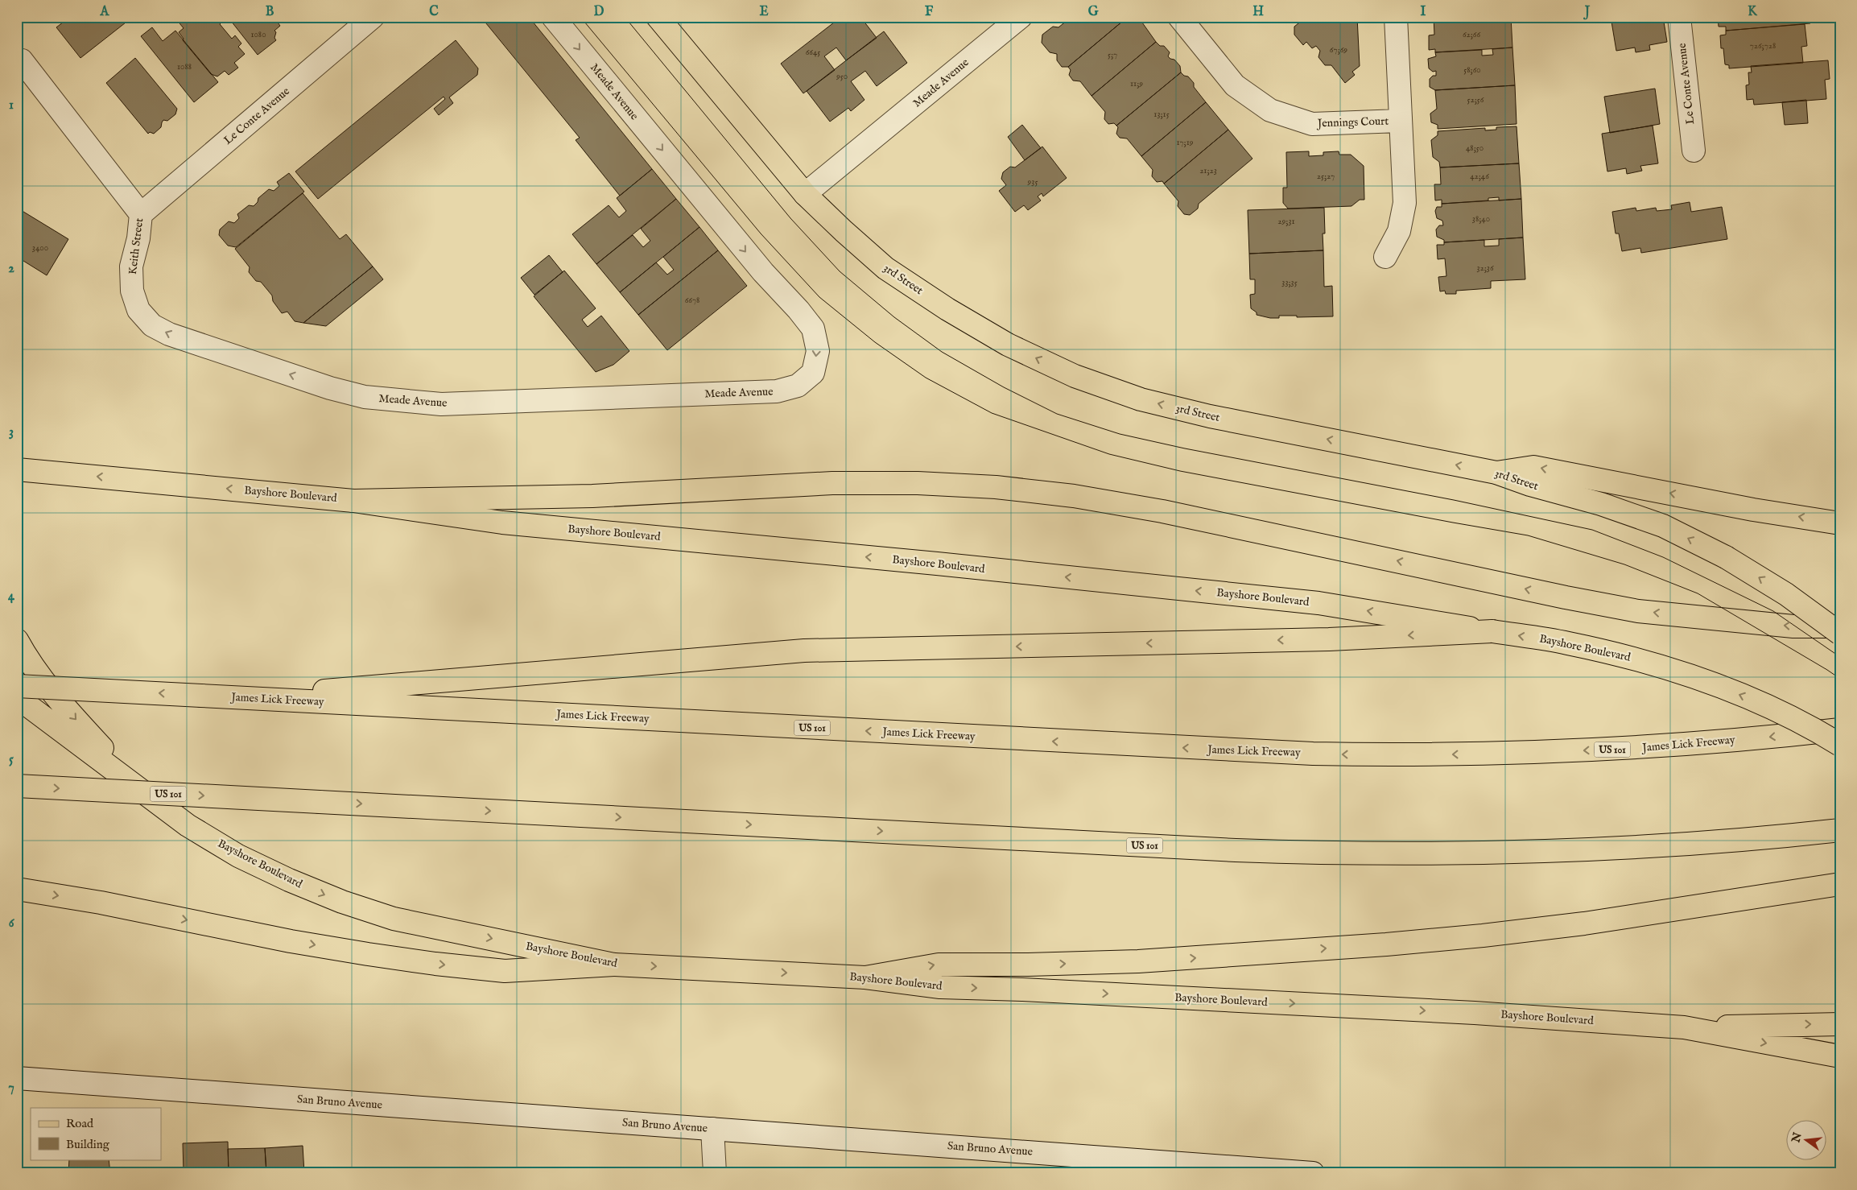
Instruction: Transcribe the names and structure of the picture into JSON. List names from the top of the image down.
{
  "streets": {
    "main road": [
      "3rd Street",
      "Bayshore Boulevard",
      "James Lick Freeway",
      "US 101"
    ],
    "street": [
      "Meade Avenue",
      "Le Conte Avenue",
      "Jennings Court",
      "Keith Street",
      "San Bruno Avenue"
    ]
  },
  "crossings": [
    ["Meade Avenue", "Keith Street"],
    ["Meade Avenue", "3rd Street"],
    ["Le Conte Avenue", "Keith Street"]
  ],
  "one_way": ["Keith Street"],
  "house_numbers": [
    "1080",
    "62;66",
    "726;728",
    "67;69",
    "6645",
    "5;7",
    "1088",
    "58;60",
    "950",
    "11;9",
    "52;56",
    "13;15",
    "17;19",
    "48;50",
    "21;23",
    "25;27",
    "42;46",
    "935",
    "38;40",
    "29;31",
    "3400",
    "32;36",
    "33;35",
    "6678"
  ],
  "legend": ["Road", "Building"],
  "north": "left",
  "grid": {
    "columns": [
      "A",
      "B",
      "C",
      "D",
      "E",
      "F",
      "G",
      "H",
      "I",
      "J",
      "K"
    ],
    "rows": [
      "1",
      "2",
      "3",
      "4",
      "5",
      "6",
      "7"
    ]
  }
}
